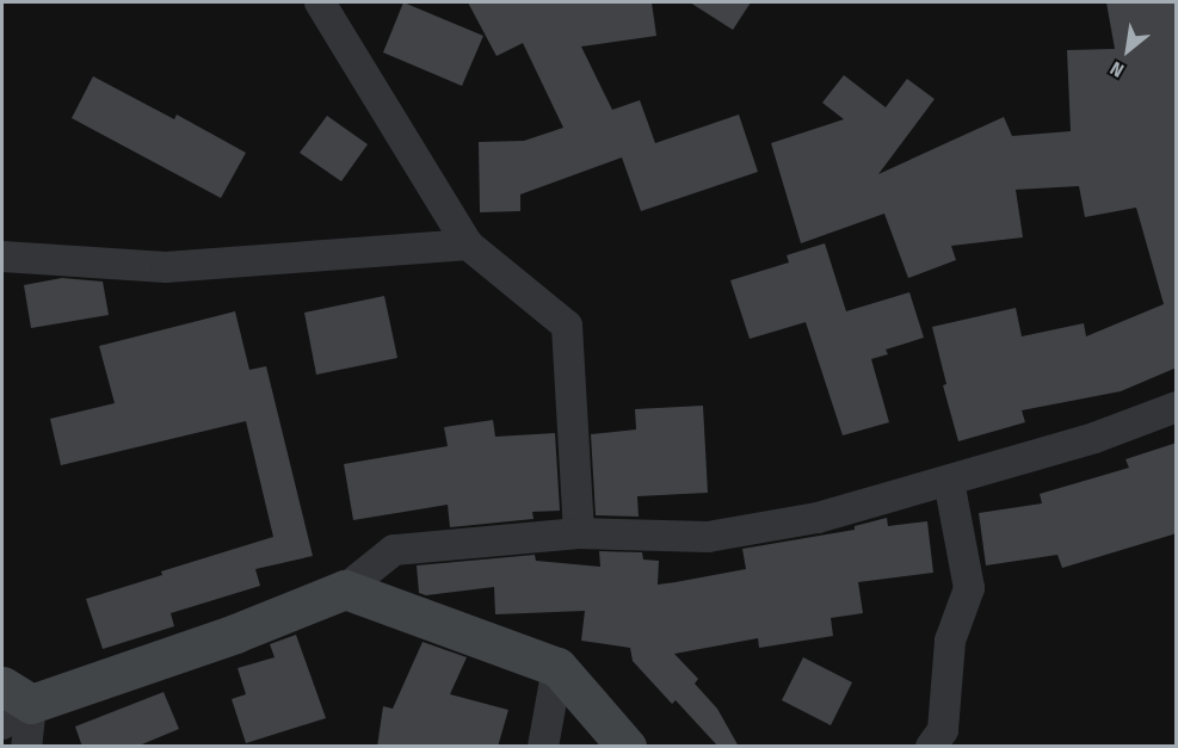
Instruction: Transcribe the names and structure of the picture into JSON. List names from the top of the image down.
{
  "north": "bottom left"
}
